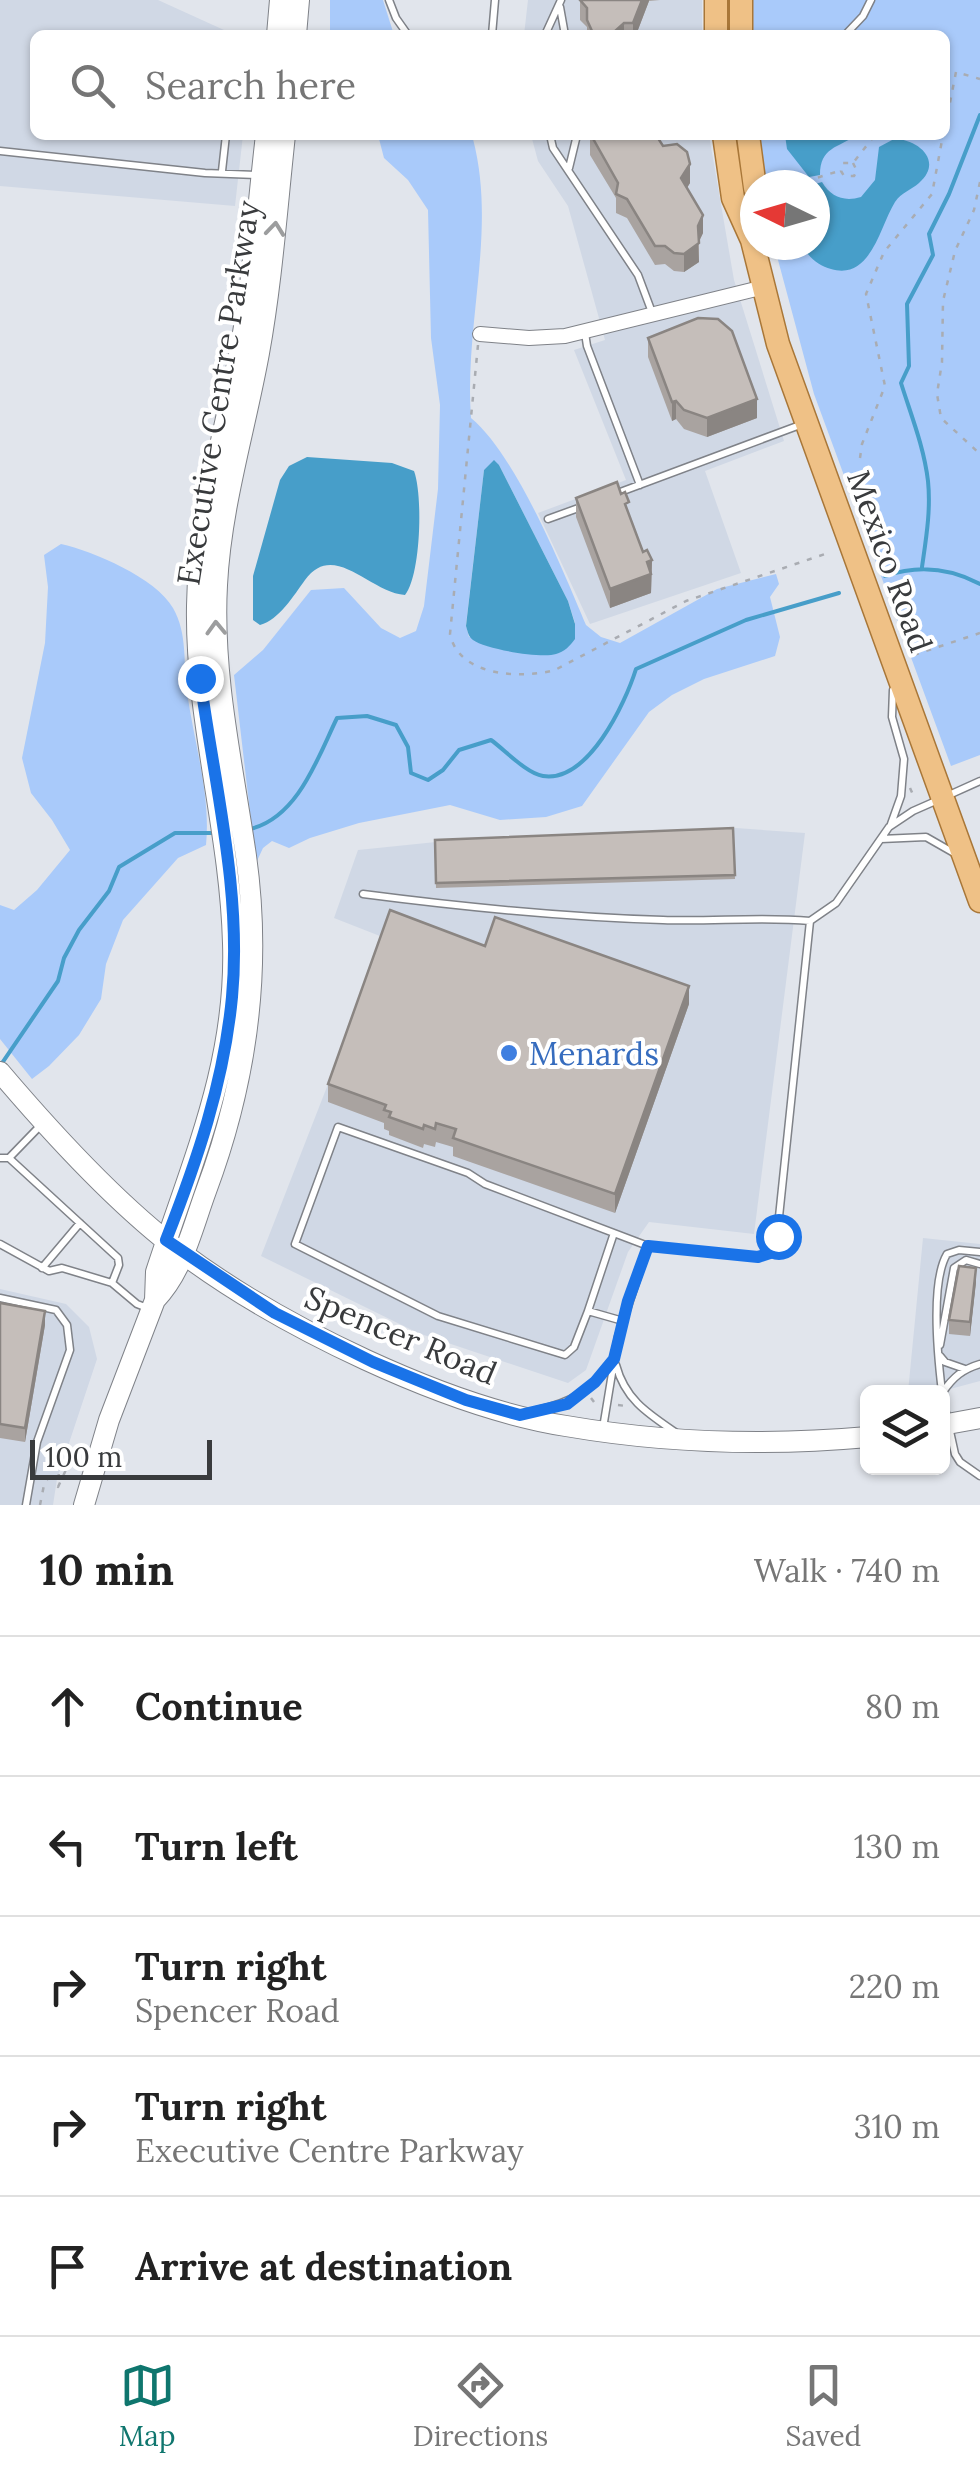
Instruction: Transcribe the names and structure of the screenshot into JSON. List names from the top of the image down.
{
  "streets": {
    "main road": ["Mexico Road"],
    "street": ["Executive Centre Parkway", "Spencer Road"]
  },
  "crossings": [
    ["Executive Centre Parkway", "Spencer Road"]
  ],
  "places": ["Menards"],
  "scale_bar": "100 m",
  "north": "left",
  "page": {
    "search": "Search here",
    "scale": "100 m",
    "heading": ["10 min", "Walk · 740 m"],
    "list": [
      ["Continue", "80 m"],
      ["Turn left", "130 m"],
      ["Turn right", "Spencer Road", "220 m"],
      ["Turn right", "Executive Centre Parkway", "310 m"],
      "Arrive at destination"
    ],
    "nav": ["Map", "Directions", "Saved"]
  }
}
